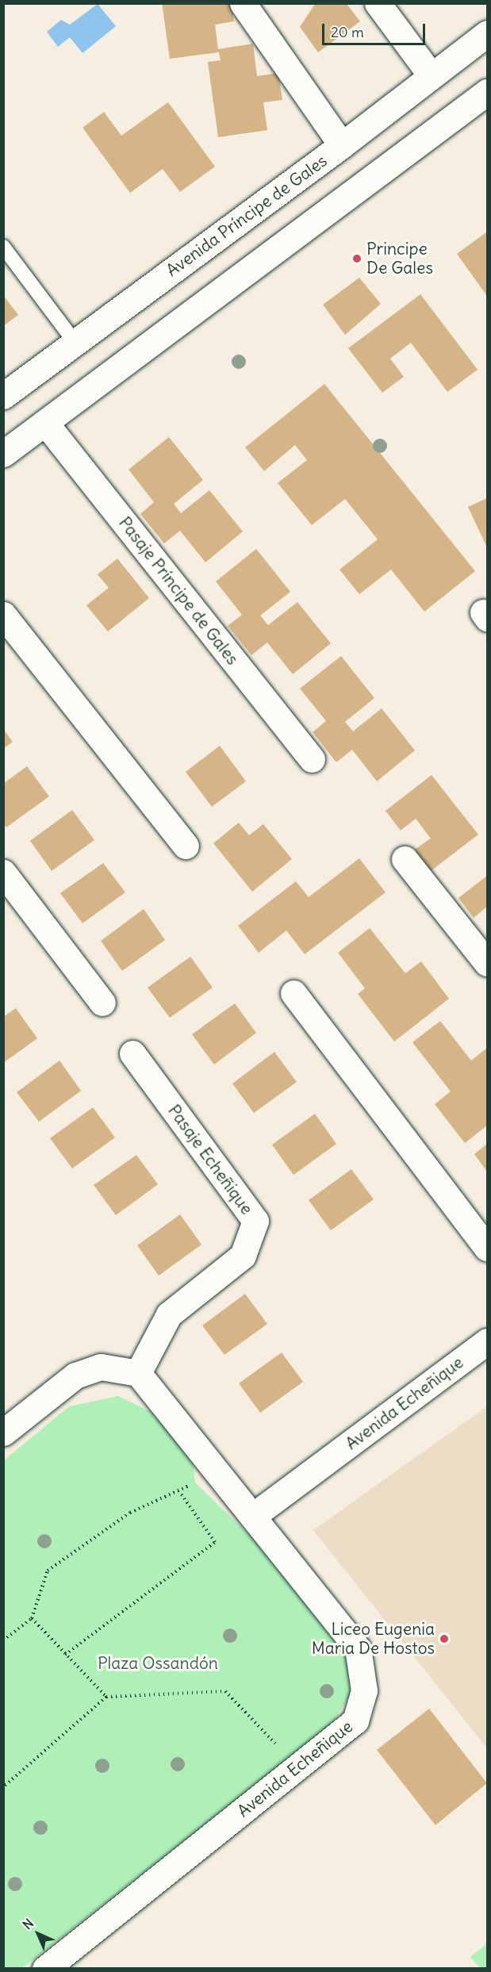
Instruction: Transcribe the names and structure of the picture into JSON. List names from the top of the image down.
{
  "streets": {
    "street": [
      "Avenida Príncipe de Gales",
      "Pasaje Príncipe de Gales",
      "Pasaje Echeñique",
      "Avenida Echeñique"
    ]
  },
  "crossings": [
    ["Pasaje Echeñique", "Avenida Echeñique"]
  ],
  "parks": ["Plaza Ossandón"],
  "places": ["Principe De Gales", "Liceo Eugenia Maria De Hostos"],
  "scale_bar": "20 m",
  "north": "top left"
}
